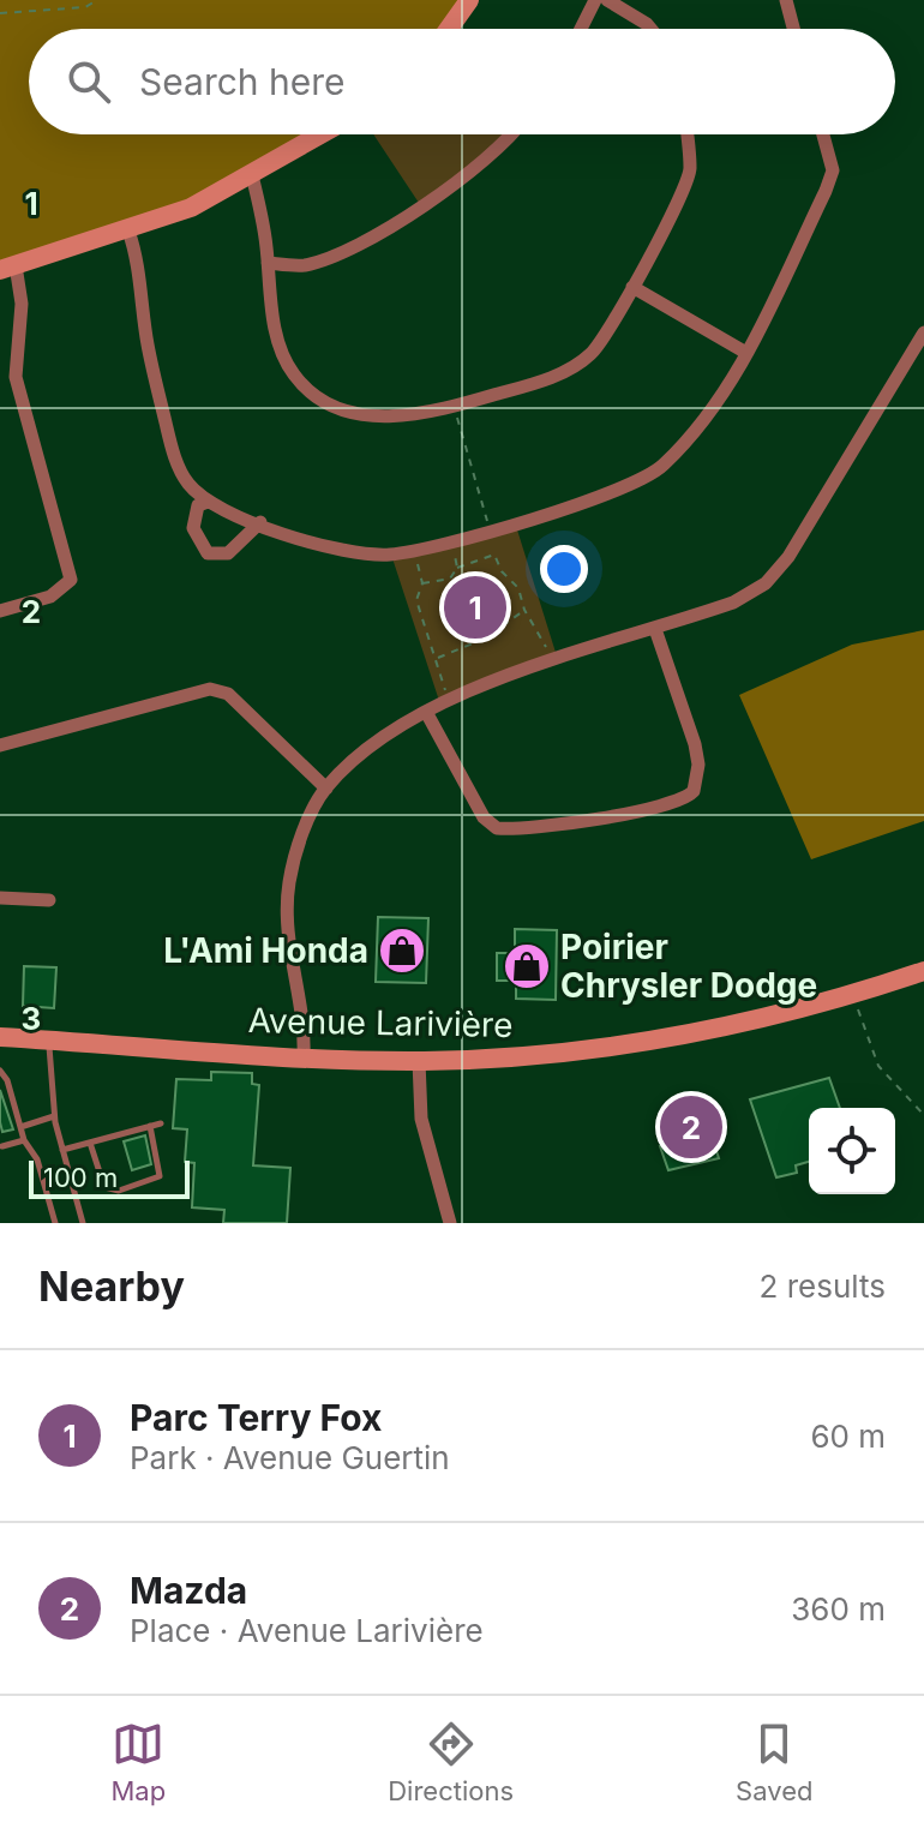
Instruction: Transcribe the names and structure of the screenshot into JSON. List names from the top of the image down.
{
  "streets": {
    "main road": ["Avenue Larivière"]
  },
  "places": {
    "shop": ["L'Ami Honda", "Poirier Chrysler Dodge"]
  },
  "scale_bar": "100 m",
  "page": {
    "search": "Search here",
    "pins": ["1", "2"],
    "scale": "100 m",
    "heading": ["Nearby", "2 results"],
    "list": [
      {
        "mark": "1",
        "name": "Parc Terry Fox",
        "note": "Park · Avenue Guertin",
        "value": "60 m"
      },
      {
        "mark": "2",
        "name": "Mazda",
        "note": "Place · Avenue Larivière",
        "value": "360 m"
      }
    ],
    "nav": ["Map", "Directions", "Saved"]
  },
  "grid": {
    "rows": ["1", "2", "3"]
  }
}
